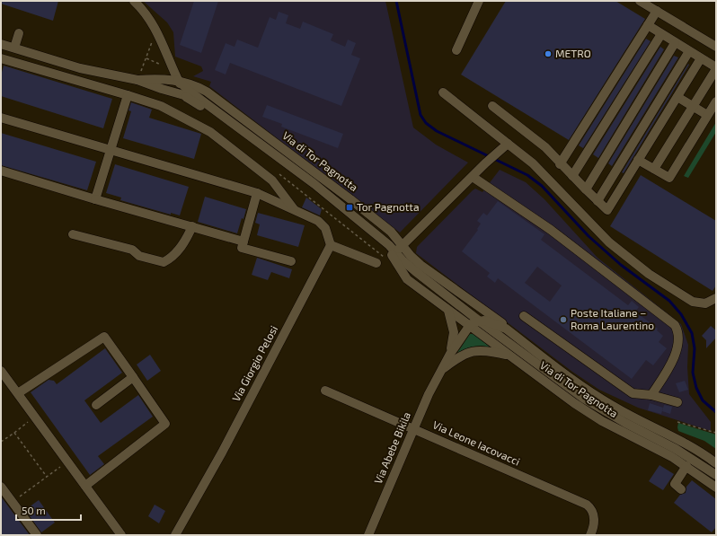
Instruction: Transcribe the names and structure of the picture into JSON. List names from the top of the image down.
{
  "streets": {
    "street": [
      "Via di Tor Pagnotta",
      "Via Giorgio Pelosi",
      "Via Leone Iacovacci",
      "Via Abebe Bikila"
    ]
  },
  "crossings": [
    ["Via di Tor Pagnotta", "Via Abebe Bikila"],
    ["Via Leone Iacovacci", "Via Abebe Bikila"]
  ],
  "places": {
    "other": ["METRO", "Poste Italiane – Roma Laurentino"],
    "transit": ["Tor Pagnotta"]
  },
  "scale_bar": "50 m"
}
